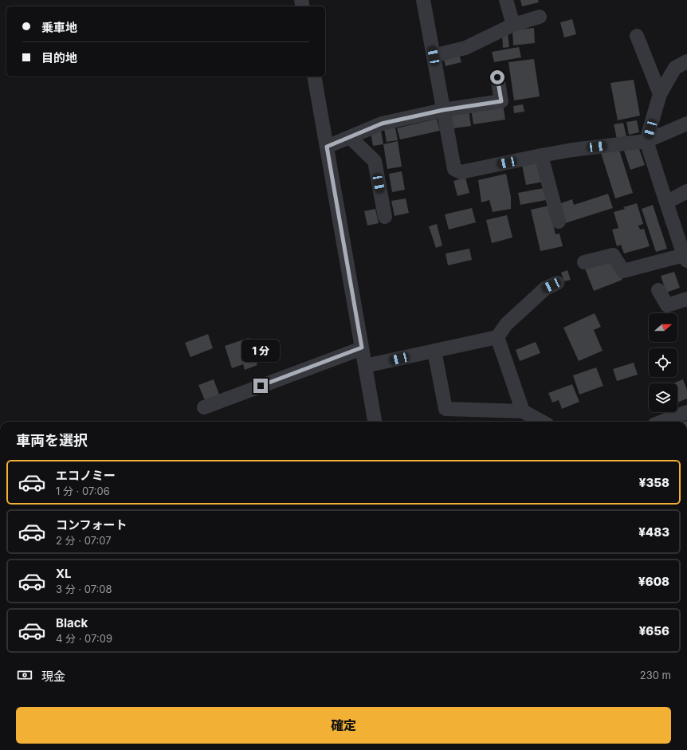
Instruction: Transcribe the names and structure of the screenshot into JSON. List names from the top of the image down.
{
  "north": "right",
  "page": {
    "banner": ["乗車地", "目的地"],
    "bubble": "1 分",
    "heading": "車両を選択",
    "list": [
      {
        "name": "エコノミー",
        "note": "1 分 · 07:06",
        "value": "¥358"
      },
      {
        "name": "コンフォート",
        "note": "2 分 · 07:07",
        "value": "¥483"
      },
      {
        "name": "XL",
        "note": "3 分 · 07:08",
        "value": "¥608"
      },
      {
        "name": "Black",
        "note": "4 分 · 07:09",
        "value": "¥656"
      }
    ],
    "pay": ["現金", "230 m"],
    "buttons": "確定"
  }
}
